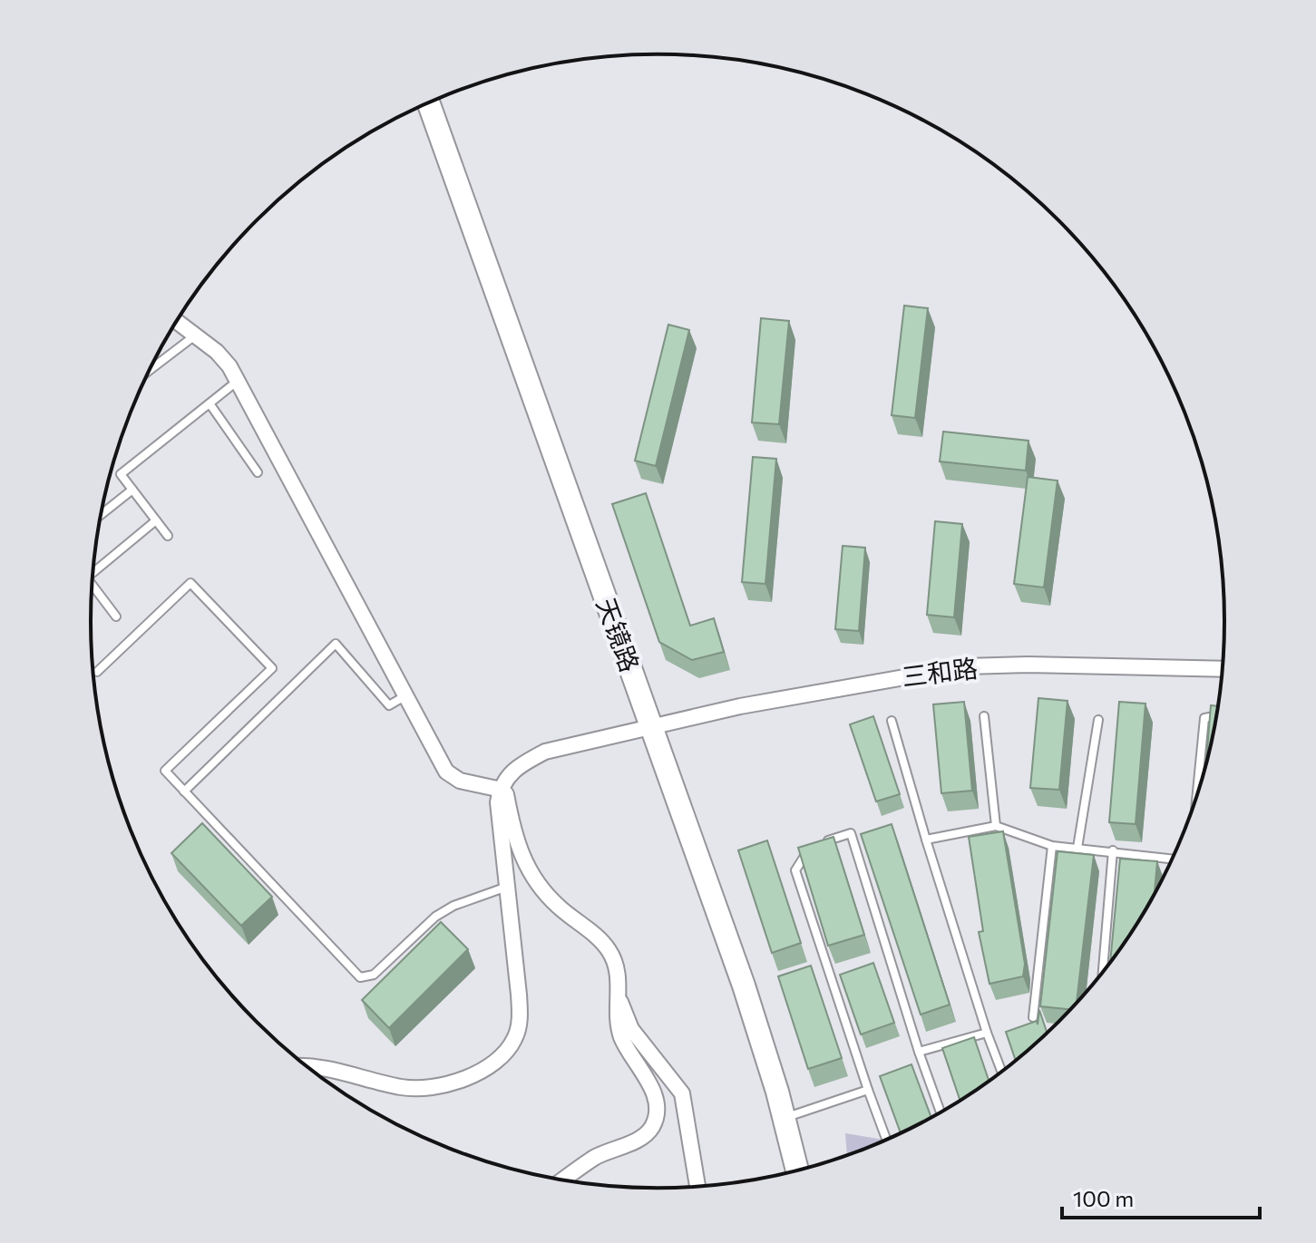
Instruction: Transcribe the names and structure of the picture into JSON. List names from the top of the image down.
{
  "streets": {
    "street": ["天镜路", "三和路"]
  },
  "crossings": [
    ["天镜路", "三和路"]
  ],
  "scale_bar": "100 m"
}
